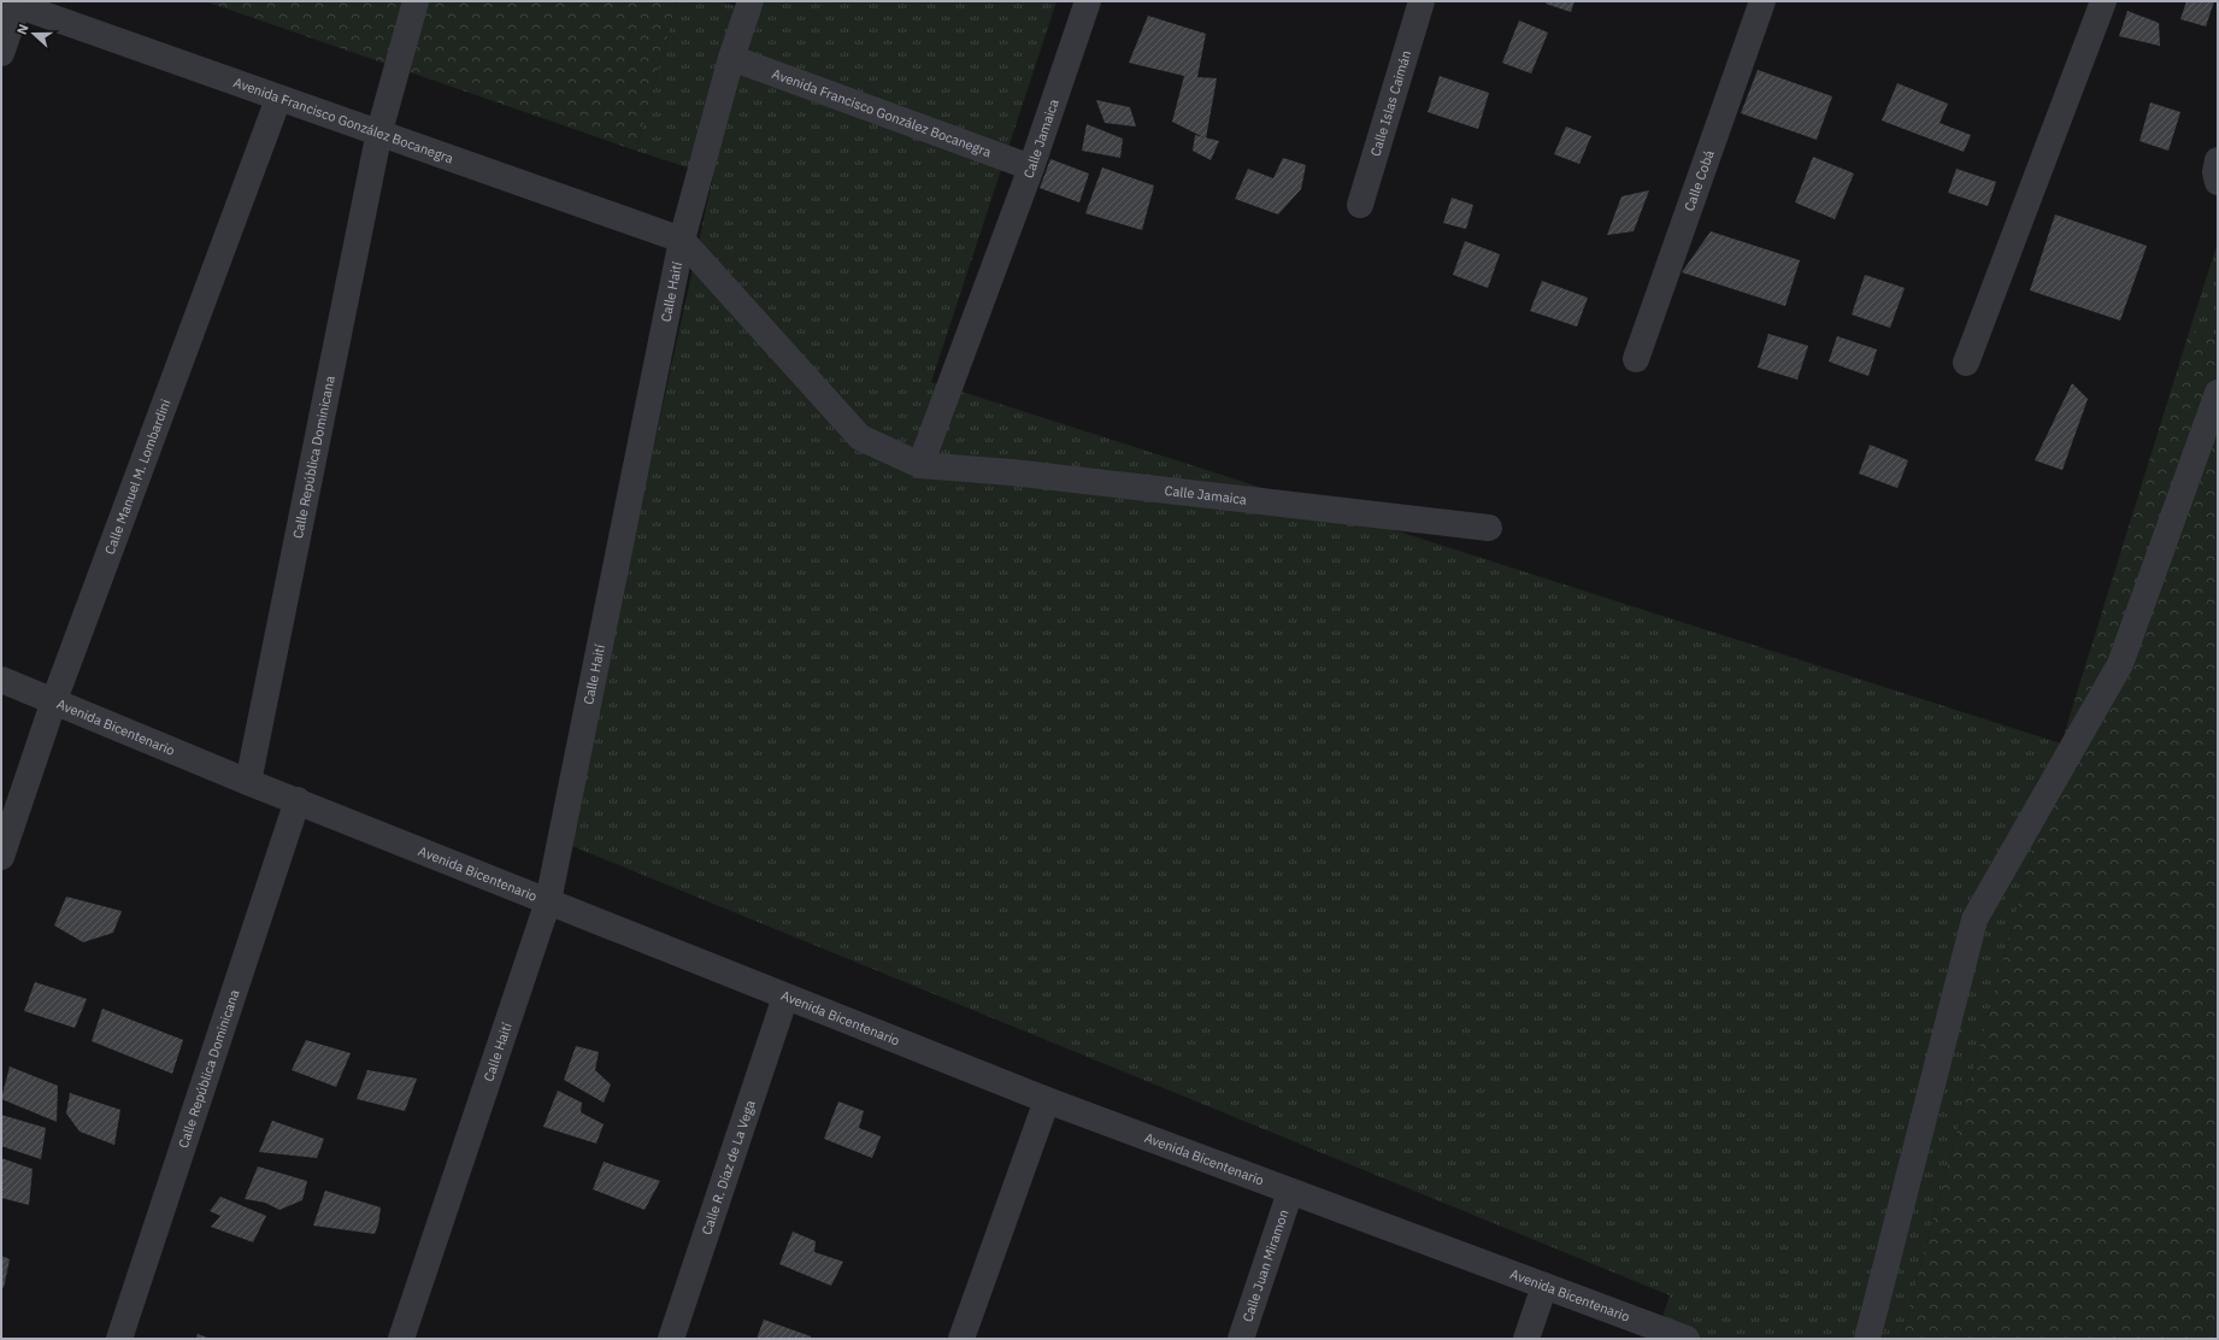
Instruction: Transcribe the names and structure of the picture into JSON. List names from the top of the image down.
{
  "streets": {
    "street": [
      "Calle Islas Caimán",
      "Avenida Francisco González Bocanegra",
      "Calle Jamaica",
      "Calle Cobá",
      "Calle Haití",
      "Calle República Dominicana",
      "Calle Manuel M. Lombardini",
      "Avenida Bicentenario",
      "Calle R. Díaz de La Vega",
      "Calle Juan Miramon"
    ]
  },
  "crossings": [
    ["Avenida Francisco González Bocanegra", "Calle Jamaica"],
    ["Avenida Francisco González Bocanegra", "Calle Haití"],
    ["Avenida Francisco González Bocanegra", "Calle República Dominicana"],
    ["Avenida Francisco González Bocanegra", "Calle Manuel M. Lombardini"],
    ["Calle Jamaica", "Calle Haití"],
    ["Calle Haití", "Avenida Bicentenario"],
    ["Calle República Dominicana", "Avenida Bicentenario"],
    ["Calle Manuel M. Lombardini", "Avenida Bicentenario"],
    ["Avenida Bicentenario", "Calle R. Díaz de La Vega"],
    ["Avenida Bicentenario", "Calle Juan Miramon"]
  ],
  "north": "left"
}
